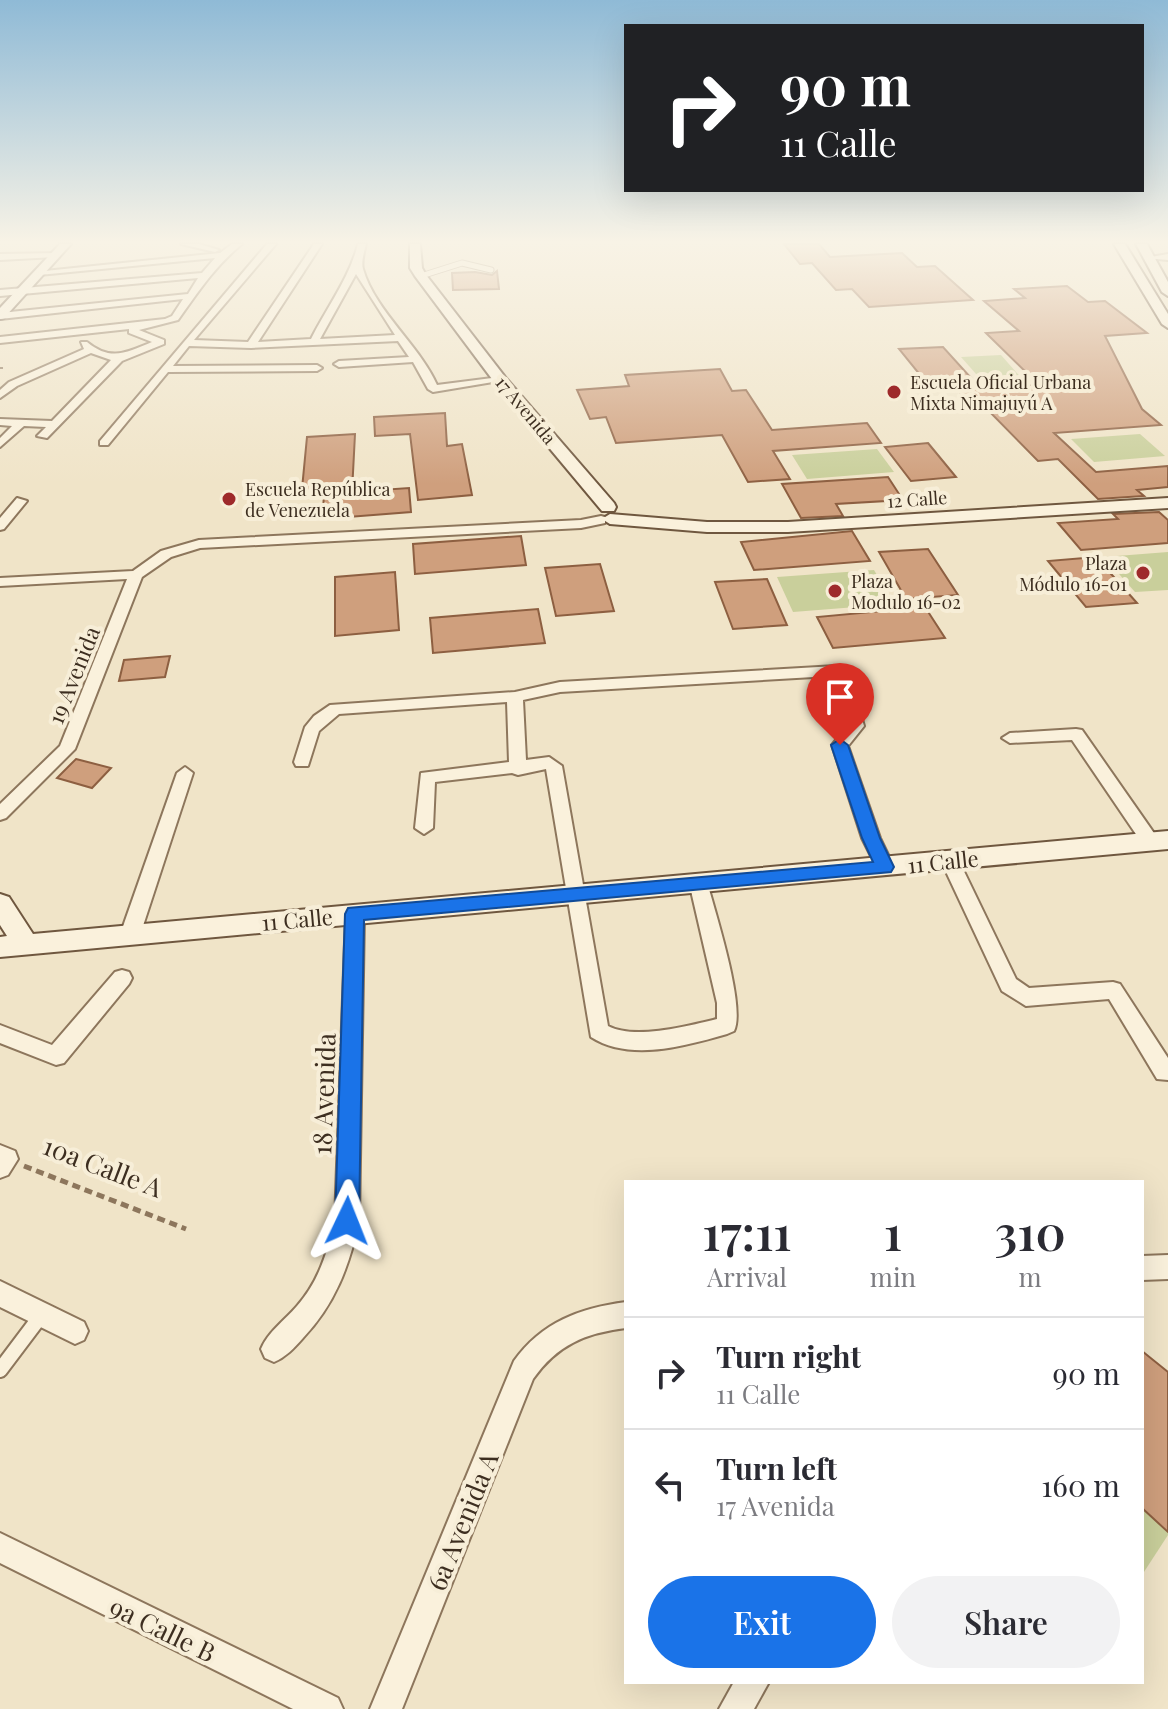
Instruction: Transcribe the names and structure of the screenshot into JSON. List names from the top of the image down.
{
  "streets": {
    "street": [
      "17 Avenida",
      "12 Calle",
      "19 Avenida",
      "11 Calle",
      "18 Avenida",
      "6a Avenida A",
      "9a Calle B"
    ],
    "path": ["10a Calle A"]
  },
  "crossings": [
    ["17 Avenida", "12 Calle"],
    ["12 Calle", "19 Avenida"],
    ["11 Calle", "18 Avenida"]
  ],
  "places": [
    "Escuela Oficial Urbana Mixta Nimajuyú A",
    "Escuela República de Venezuela",
    "Plaza Módulo 16-01",
    "Plaza Modulo 16-02"
  ],
  "page": {
    "turn": ["90 m", "11 Calle"],
    "eta": [
      "17:11",
      "Arrival",
      "1",
      "min",
      "310",
      "m"
    ],
    "list": [
      {
        "name": "Turn right",
        "note": "11 Calle",
        "value": "90 m"
      },
      {
        "name": "Turn left",
        "note": "17 Avenida",
        "value": "160 m"
      }
    ],
    "buttons": ["Exit", "Share"]
  }
}
